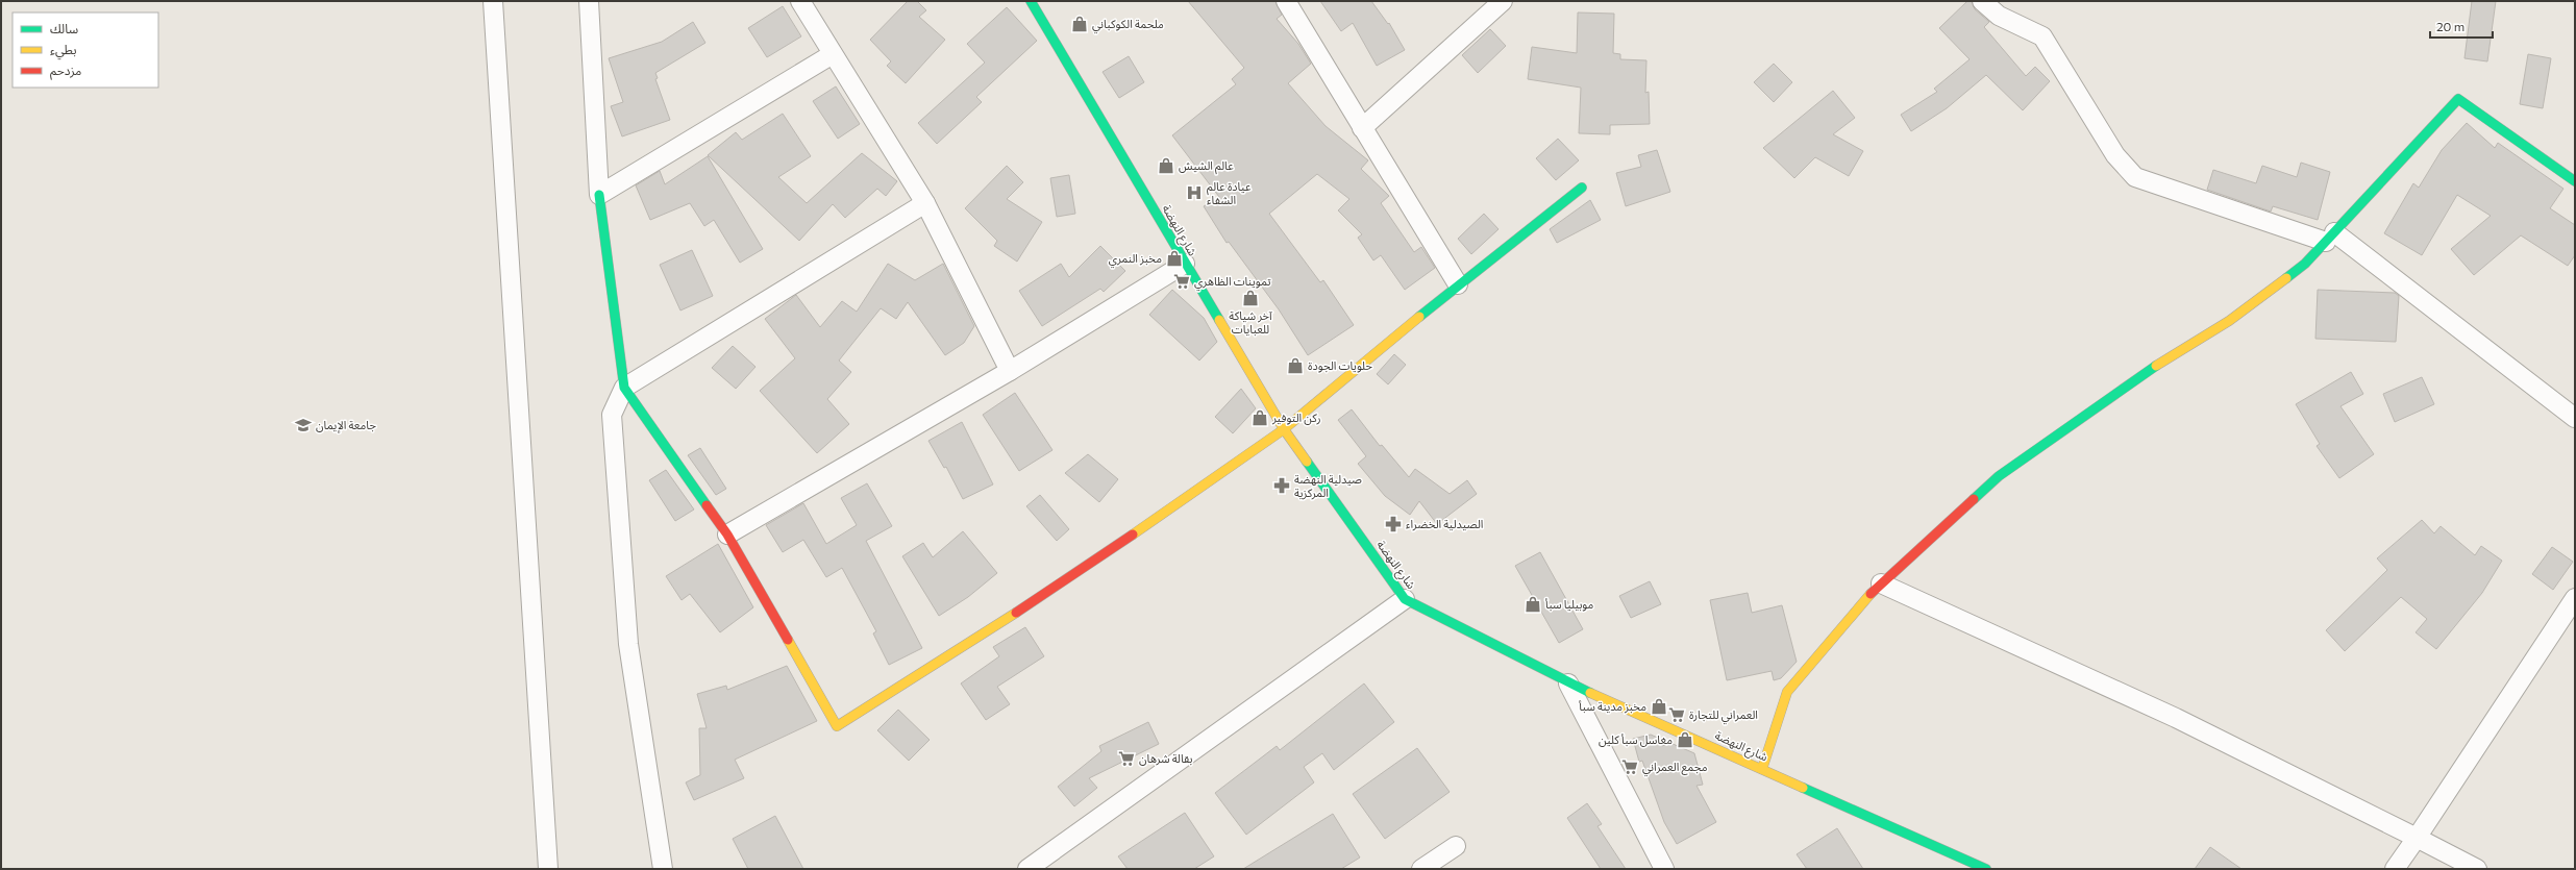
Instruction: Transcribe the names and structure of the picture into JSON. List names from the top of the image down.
{
  "streets": {
    "street": ["شارع النهضة"]
  },
  "places": {
    "shop": [
      "ملحمة الكوكباني",
      "عالم الشيش",
      "مخبز النمري",
      "آخر شياكة للعبايات",
      "حلويات الجودة",
      "ركن التوفير",
      "موبيليا سبأ",
      "مخبز مدينة سبأ",
      "مغاسل سبأ كلين"
    ],
    "hospital": ["عيادة عالم الشفاء"],
    "supermarket": [
      "تموينات الظاهري",
      "العمراني للتجارة",
      "بقالة شرهان",
      "مجمع العمراني"
    ],
    "school or university": ["جامعة الإيمان"],
    "pharmacy": ["صيدلية النهضة المركزية", "الصيدلية الخضراء"]
  },
  "legend": ["سالك", "بطيء", "مزدحم"],
  "scale_bar": "20 m"
}
